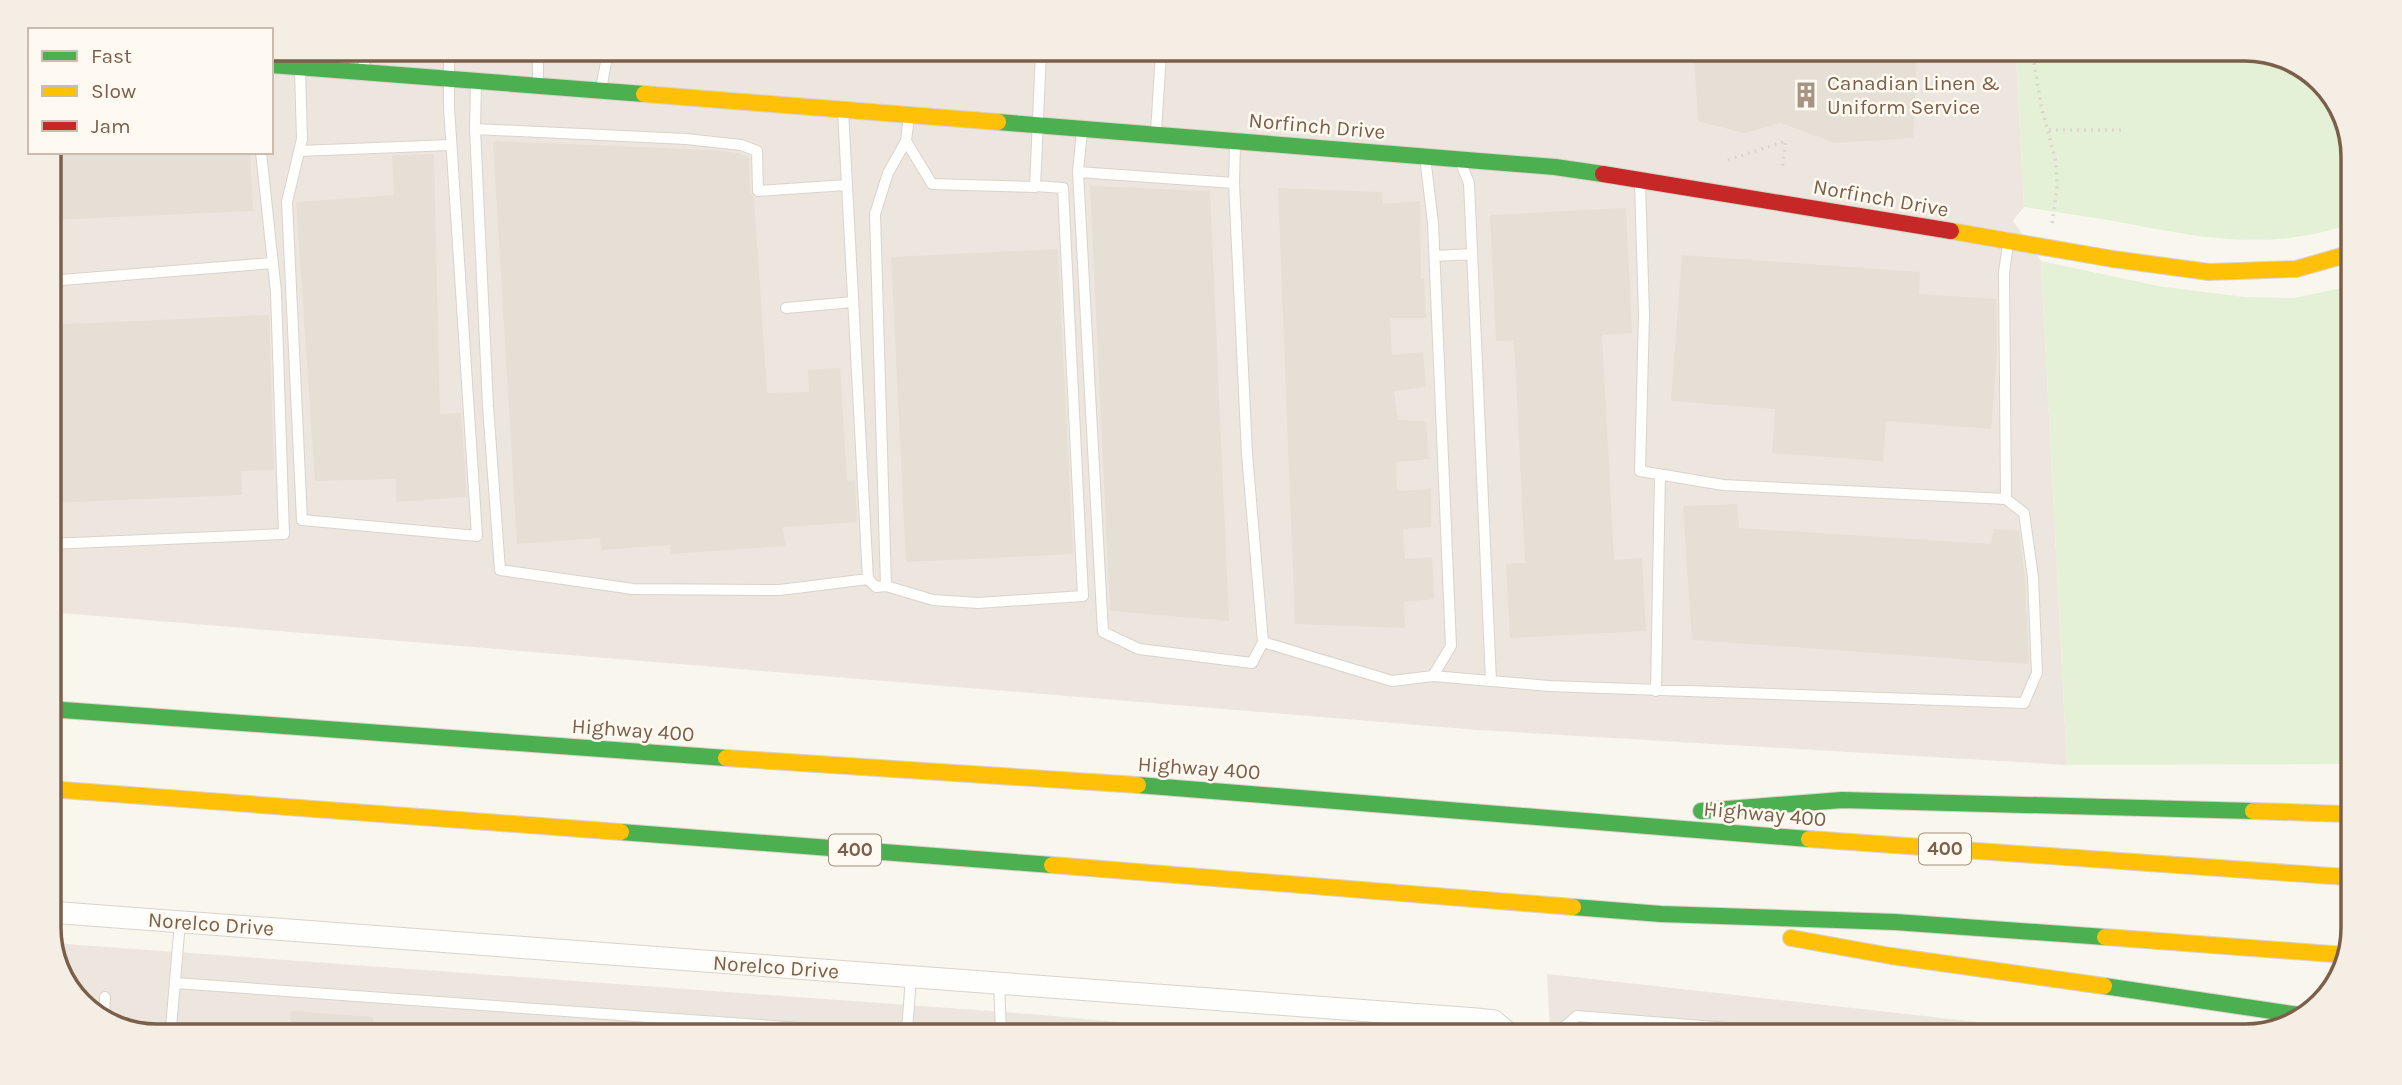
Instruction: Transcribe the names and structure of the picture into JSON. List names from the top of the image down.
{
  "streets": {
    "main road": ["Norfinch Drive", "Highway 400", "400"],
    "street": ["Norelco Drive"]
  },
  "places": {
    "building": ["Canadian Linen & Uniform Service"]
  },
  "legend": ["Fast", "Slow", "Jam"]
}
